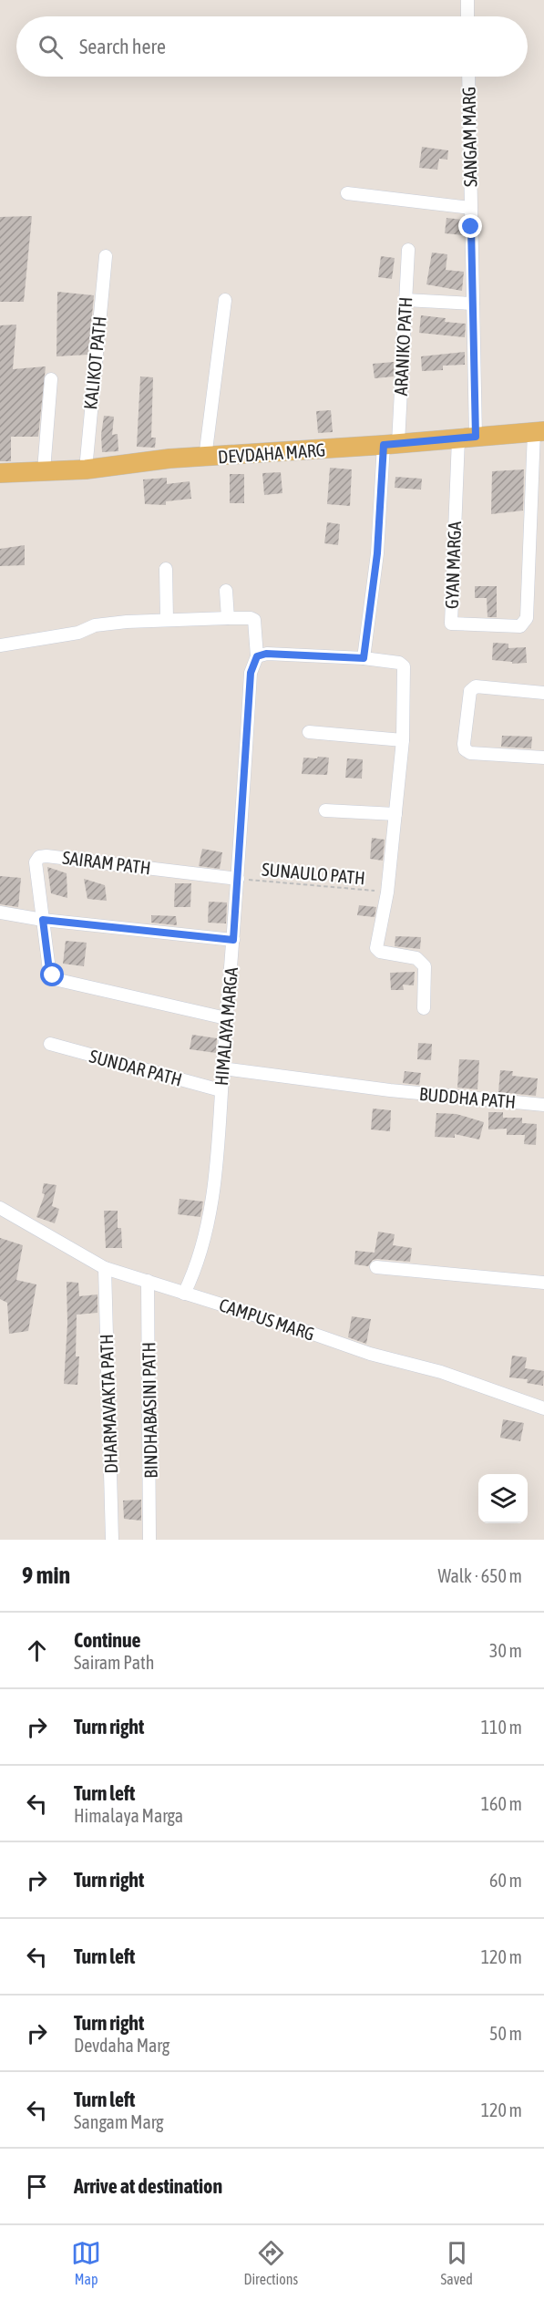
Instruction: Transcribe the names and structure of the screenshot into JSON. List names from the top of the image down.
{
  "streets": {
    "main road": ["DEVDAHA MARG"],
    "street": [
      "SANGAM MARG",
      "ARANIKO PATH",
      "KALIKOT PATH",
      "GYAN MARGA",
      "SAIRAM PATH",
      "HIMALAYA MARGA",
      "SUNDAR PATH",
      "BUDDHA PATH",
      "CAMPUS MARG",
      "DHARMAVAKTA PATH",
      "BINDHABASINI PATH"
    ],
    "path": ["SUNAULO PATH"]
  },
  "crossings": [
    ["SANGAM MARG", "DEVDAHA MARG"],
    ["SANGAM MARG", "GYAN MARGA"],
    ["ARANIKO PATH", "DEVDAHA MARG"],
    ["KALIKOT PATH", "DEVDAHA MARG"],
    ["DEVDAHA MARG", "GYAN MARGA"],
    ["SAIRAM PATH", "SUNAULO PATH"],
    ["SAIRAM PATH", "HIMALAYA MARGA"],
    ["SUNAULO PATH", "HIMALAYA MARGA"],
    ["HIMALAYA MARGA", "SUNDAR PATH"],
    ["HIMALAYA MARGA", "BUDDHA PATH"],
    ["HIMALAYA MARGA", "CAMPUS MARG"],
    ["CAMPUS MARG", "DHARMAVAKTA PATH"],
    ["CAMPUS MARG", "BINDHABASINI PATH"]
  ],
  "page": {
    "search": "Search here",
    "heading": ["9 min", "Walk · 650 m"],
    "list": [
      ["Continue", "Sairam Path", "30 m"],
      ["Turn right", "110 m"],
      ["Turn left", "Himalaya Marga", "160 m"],
      ["Turn right", "60 m"],
      ["Turn left", "120 m"],
      ["Turn right", "Devdaha Marg", "50 m"],
      ["Turn left", "Sangam Marg", "120 m"],
      "Arrive at destination"
    ],
    "nav": ["Map", "Directions", "Saved"]
  }
}
